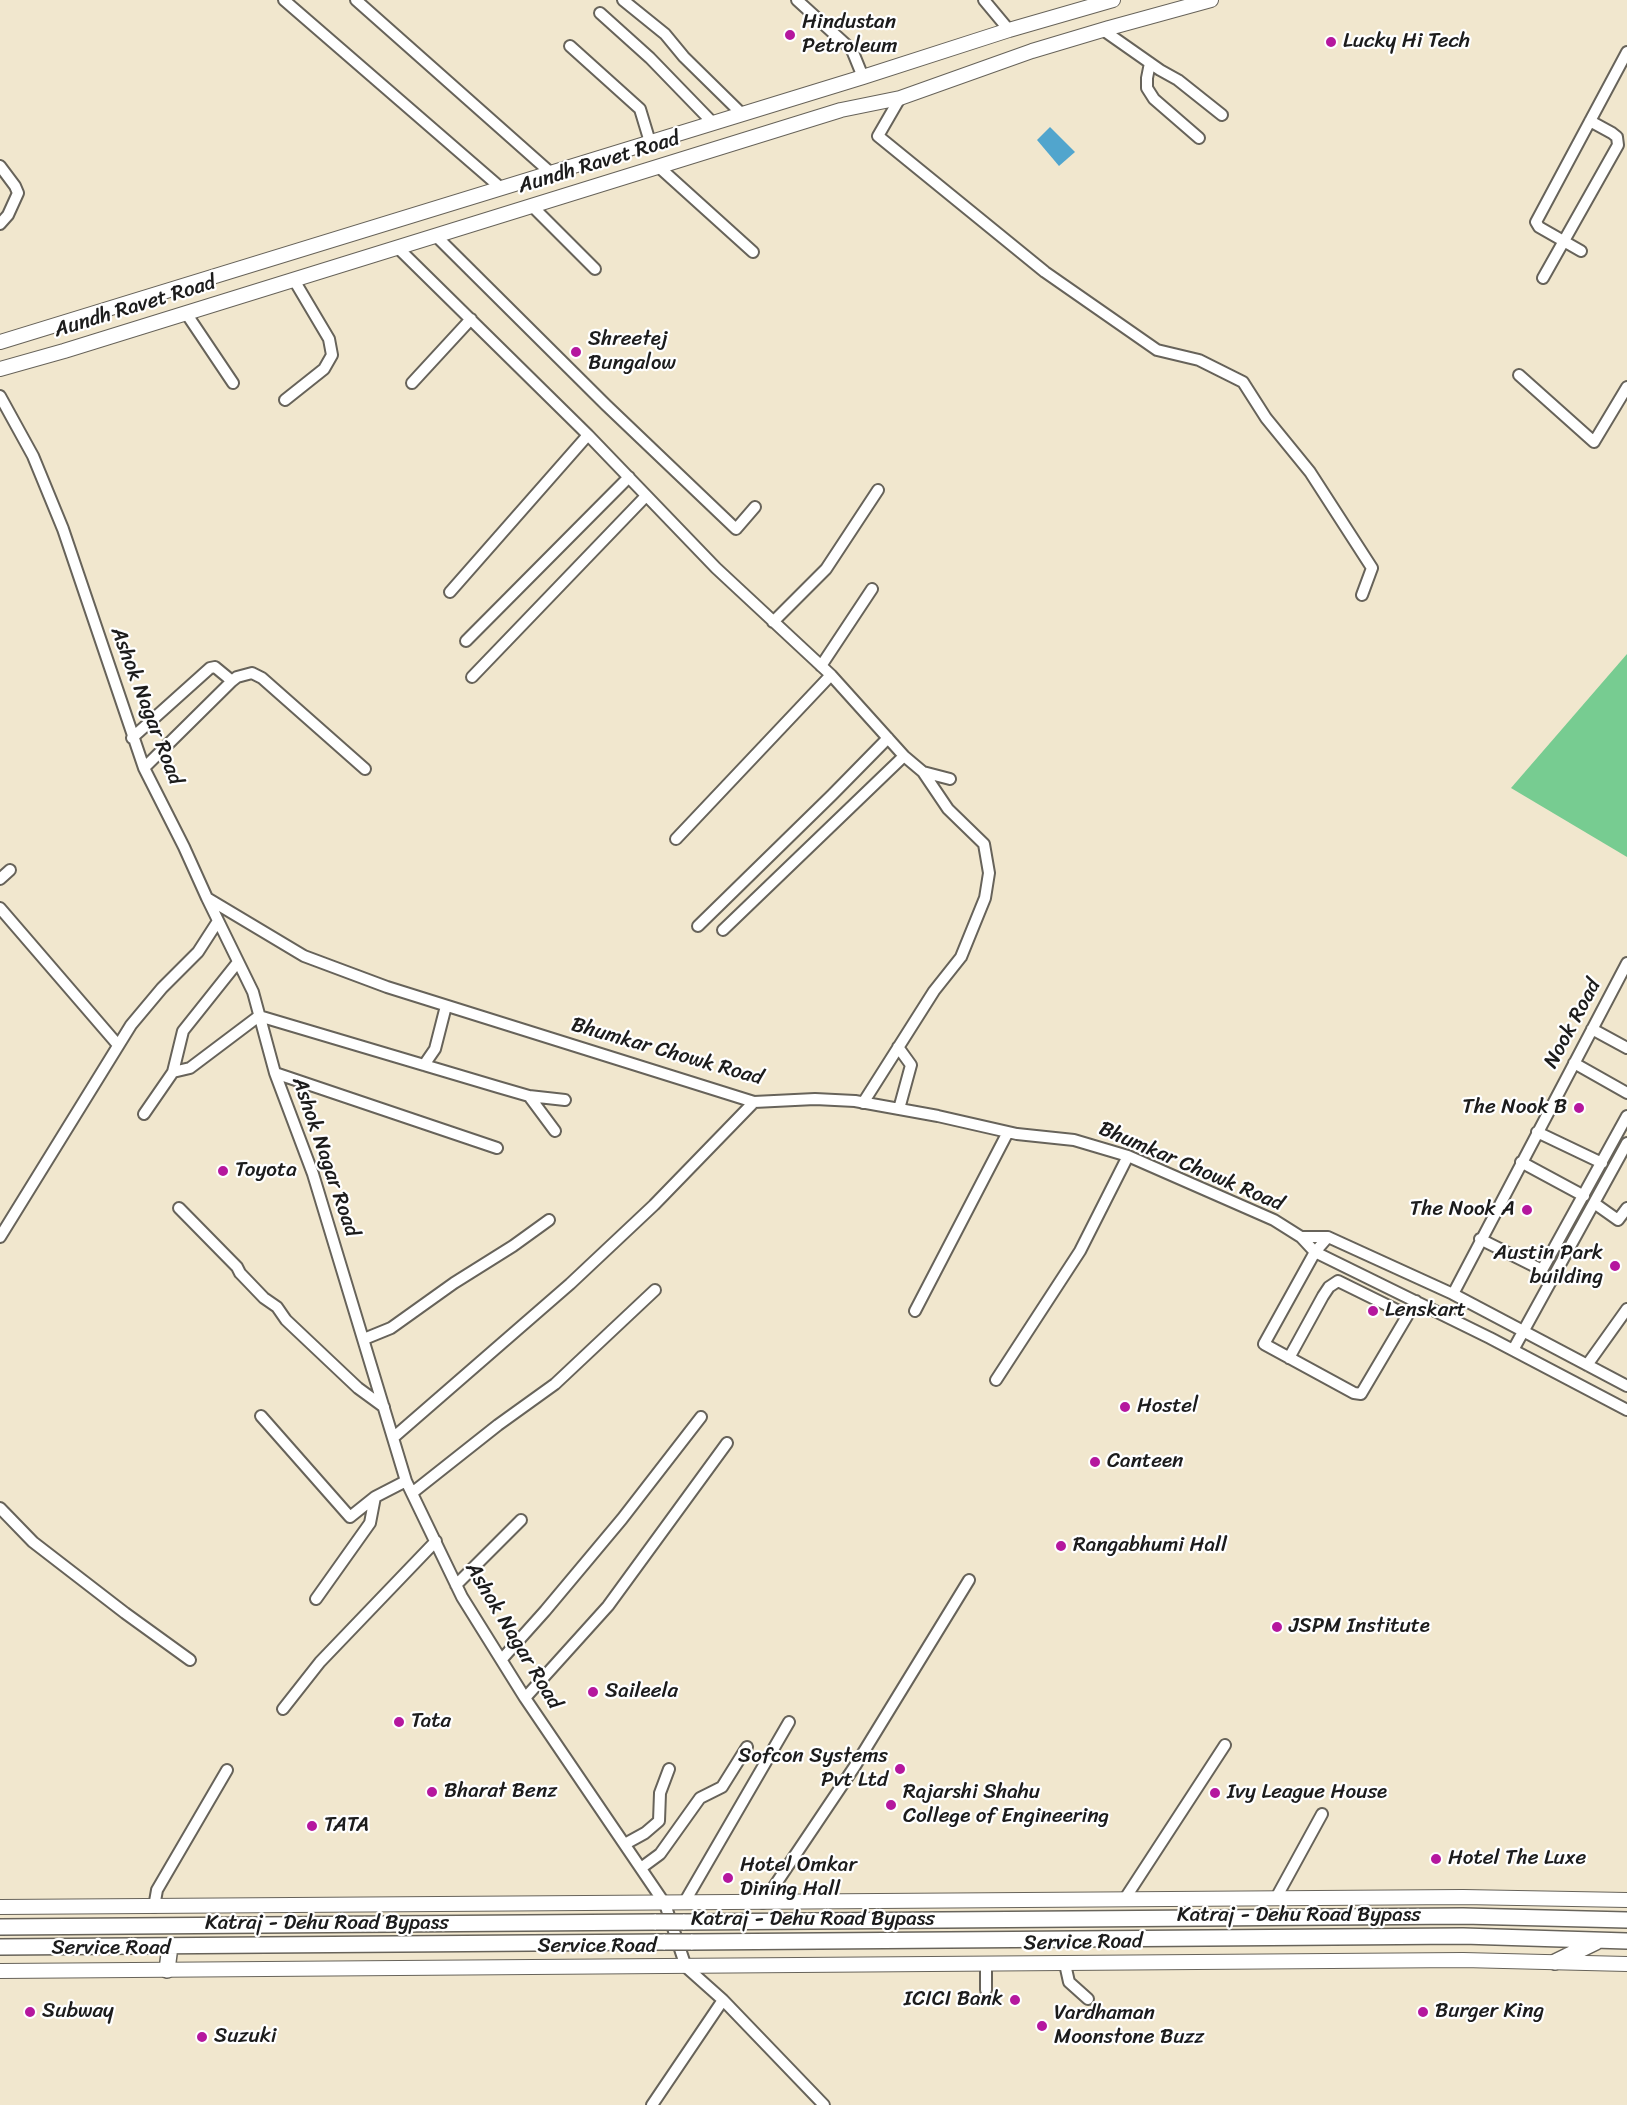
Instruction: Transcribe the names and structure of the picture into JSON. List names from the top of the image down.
{
  "streets": {
    "highway": ["Katraj - Dehu Road Bypass"],
    "main road": ["Aundh Ravet Road", "Service Road"],
    "street": ["Ashok Nagar Road", "Nook Road", "Bhumkar Chowk Road"]
  },
  "crossings": [
    ["Ashok Nagar Road", "Bhumkar Chowk Road"],
    ["Ashok Nagar Road", "Service Road"],
    ["Nook Road", "Bhumkar Chowk Road"]
  ],
  "places": [
    "Hindustan Petroleum",
    "Lucky Hi Tech",
    "Shreetej Bungalow",
    "The Nook B",
    "Toyota",
    "The Nook A",
    "Austin Park building",
    "Lenskart",
    "Hostel",
    "Canteen",
    "Rangabhumi Hall",
    "JSPM Institute",
    "Saileela",
    "Tata",
    "Sofcon Systems Pvt Ltd",
    "Bharat Benz",
    "Ivy League House",
    "Rajarshi Shahu College of Engineering",
    "TATA",
    "Hotel The Luxe",
    "Hotel Omkar Dining Hall",
    "ICICI Bank",
    "Subway",
    "Burger King",
    "Vardhaman Moonstone Buzz",
    "Suzuki"
  ]
}
